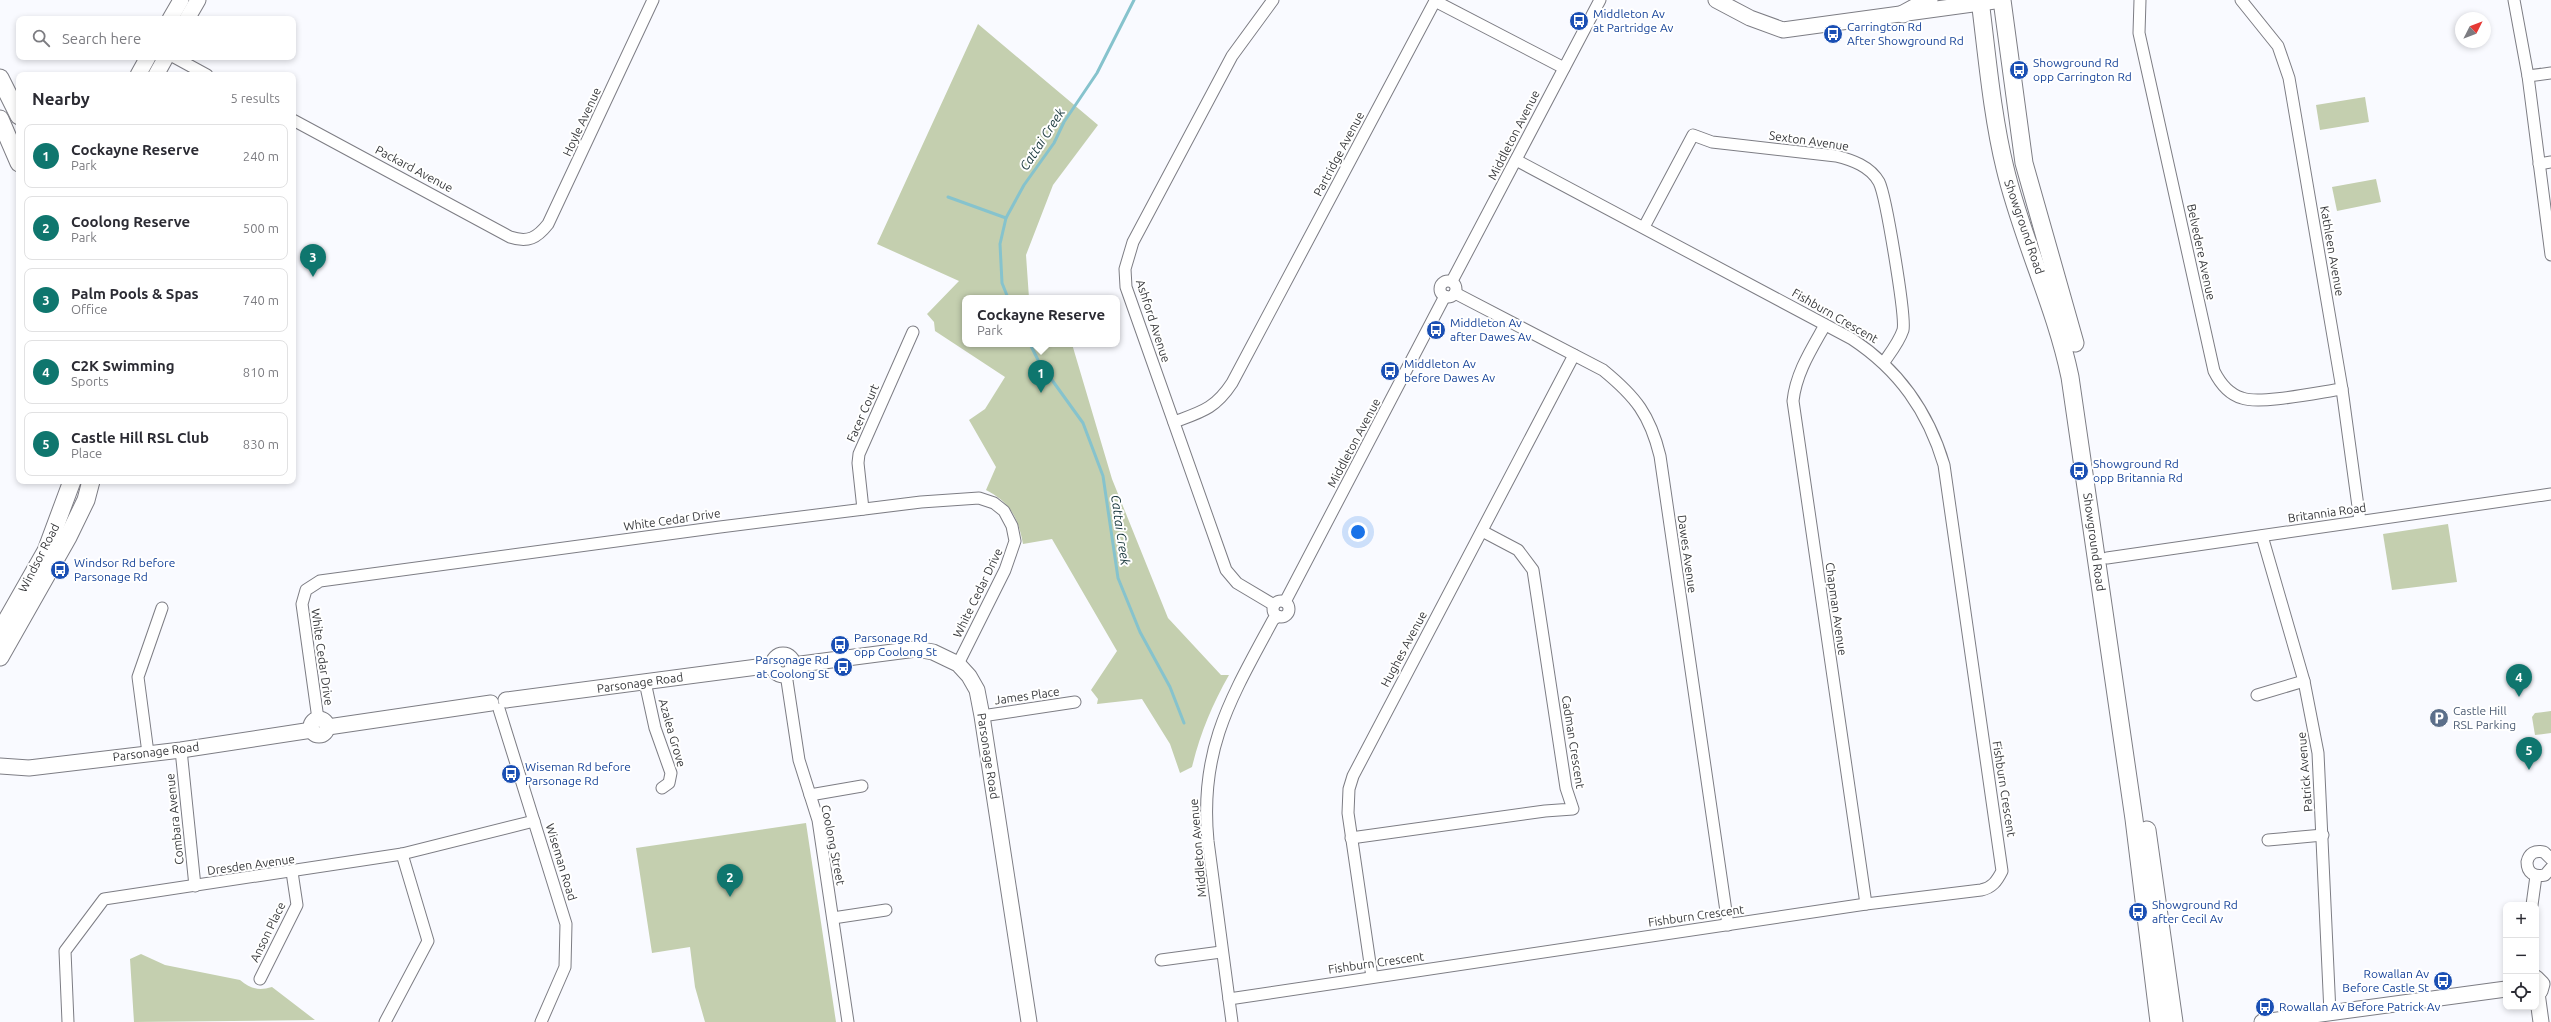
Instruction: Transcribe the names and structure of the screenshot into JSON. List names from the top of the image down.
{
  "streets": {
    "main road": ["Showground Road", "Windsor Road"],
    "street": [
      "Hoyle Avenue",
      "Middleton Avenue",
      "Sexton Avenue",
      "Partridge Avenue",
      "Packard Avenue",
      "Kathleen Avenue",
      "Belvedere Avenue",
      "Fishburn Crescent",
      "Ashford Avenue",
      "Facer Court",
      "Britannia Road",
      "White Cedar Drive",
      "Dawes Avenue",
      "Chapman Avenue",
      "Hughes Avenue",
      "Parsonage Road",
      "James Place",
      "Azalea Grove",
      "Cadman Crescent",
      "Patrick Avenue",
      "Combara Avenue",
      "Coolong Street",
      "Wiseman Road",
      "Dresden Avenue",
      "Anson Place"
    ]
  },
  "crossings": [
    ["Hoyle Avenue", "Packard Avenue"],
    ["Middleton Avenue", "Partridge Avenue"],
    ["Middleton Avenue", "Fishburn Crescent"],
    ["Middleton Avenue", "Ashford Avenue"],
    ["Middleton Avenue", "Dawes Avenue"],
    ["Sexton Avenue", "Fishburn Crescent"],
    ["Partridge Avenue", "Ashford Avenue"],
    ["Showground Road", "Britannia Road"],
    ["Kathleen Avenue", "Belvedere Avenue"],
    ["Kathleen Avenue", "Britannia Road"],
    ["Fishburn Crescent", "Dawes Avenue"],
    ["Fishburn Crescent", "Chapman Avenue"],
    ["Fishburn Crescent", "Hughes Avenue"],
    ["Facer Court", "White Cedar Drive"],
    ["Britannia Road", "Patrick Avenue"],
    ["White Cedar Drive", "Parsonage Road"],
    ["Dawes Avenue", "Hughes Avenue"],
    ["Hughes Avenue", "Cadman Crescent"],
    ["Parsonage Road", "James Place"],
    ["Parsonage Road", "Azalea Grove"],
    ["Parsonage Road", "Combara Avenue"],
    ["Parsonage Road", "Coolong Street"],
    ["Parsonage Road", "Wiseman Road"],
    ["Combara Avenue", "Dresden Avenue"],
    ["Wiseman Road", "Dresden Avenue"],
    ["Dresden Avenue", "Anson Place"]
  ],
  "water": ["Cattai Creek"],
  "places": {
    "bus stop": [
      "Middleton Av at Partridge Av",
      "Carrington Rd After Showground Rd",
      "Showground Rd opp Carrington Rd",
      "Middleton Av after Dawes Av",
      "Middleton Av before Dawes Av",
      "Showground Rd opp Britannia Rd",
      "Windsor Rd before Parsonage Rd",
      "Parsonage Rd opp Coolong St",
      "Parsonage Rd at Coolong St",
      "Wiseman Rd before Parsonage Rd",
      "Showground Rd after Cecil Av",
      "Rowallan Av Before Castle St",
      "Rowallan Av Before Patrick Av"
    ],
    "parking": ["Castle Hill RSL Parking"]
  },
  "north": "top right",
  "page": {
    "search": "Search here",
    "heading": ["Nearby", "5 results"],
    "list": [
      {
        "mark": "1",
        "name": "Cockayne Reserve",
        "note": "Park",
        "value": "240 m"
      },
      {
        "mark": "2",
        "name": "Coolong Reserve",
        "note": "Park",
        "value": "500 m"
      },
      {
        "mark": "3",
        "name": "Palm Pools & Spas",
        "note": "Office",
        "value": "740 m"
      },
      {
        "mark": "4",
        "name": "C2K Swimming",
        "note": "Sports",
        "value": "810 m"
      },
      {
        "mark": "5",
        "name": "Castle Hill RSL Club",
        "note": "Place",
        "value": "830 m"
      }
    ],
    "pins": [
      "3",
      "1",
      "4",
      "5",
      "2"
    ],
    "popup": ["Cockayne Reserve", "Park"],
    "map_buttons": ["+", "−"]
  }
}
